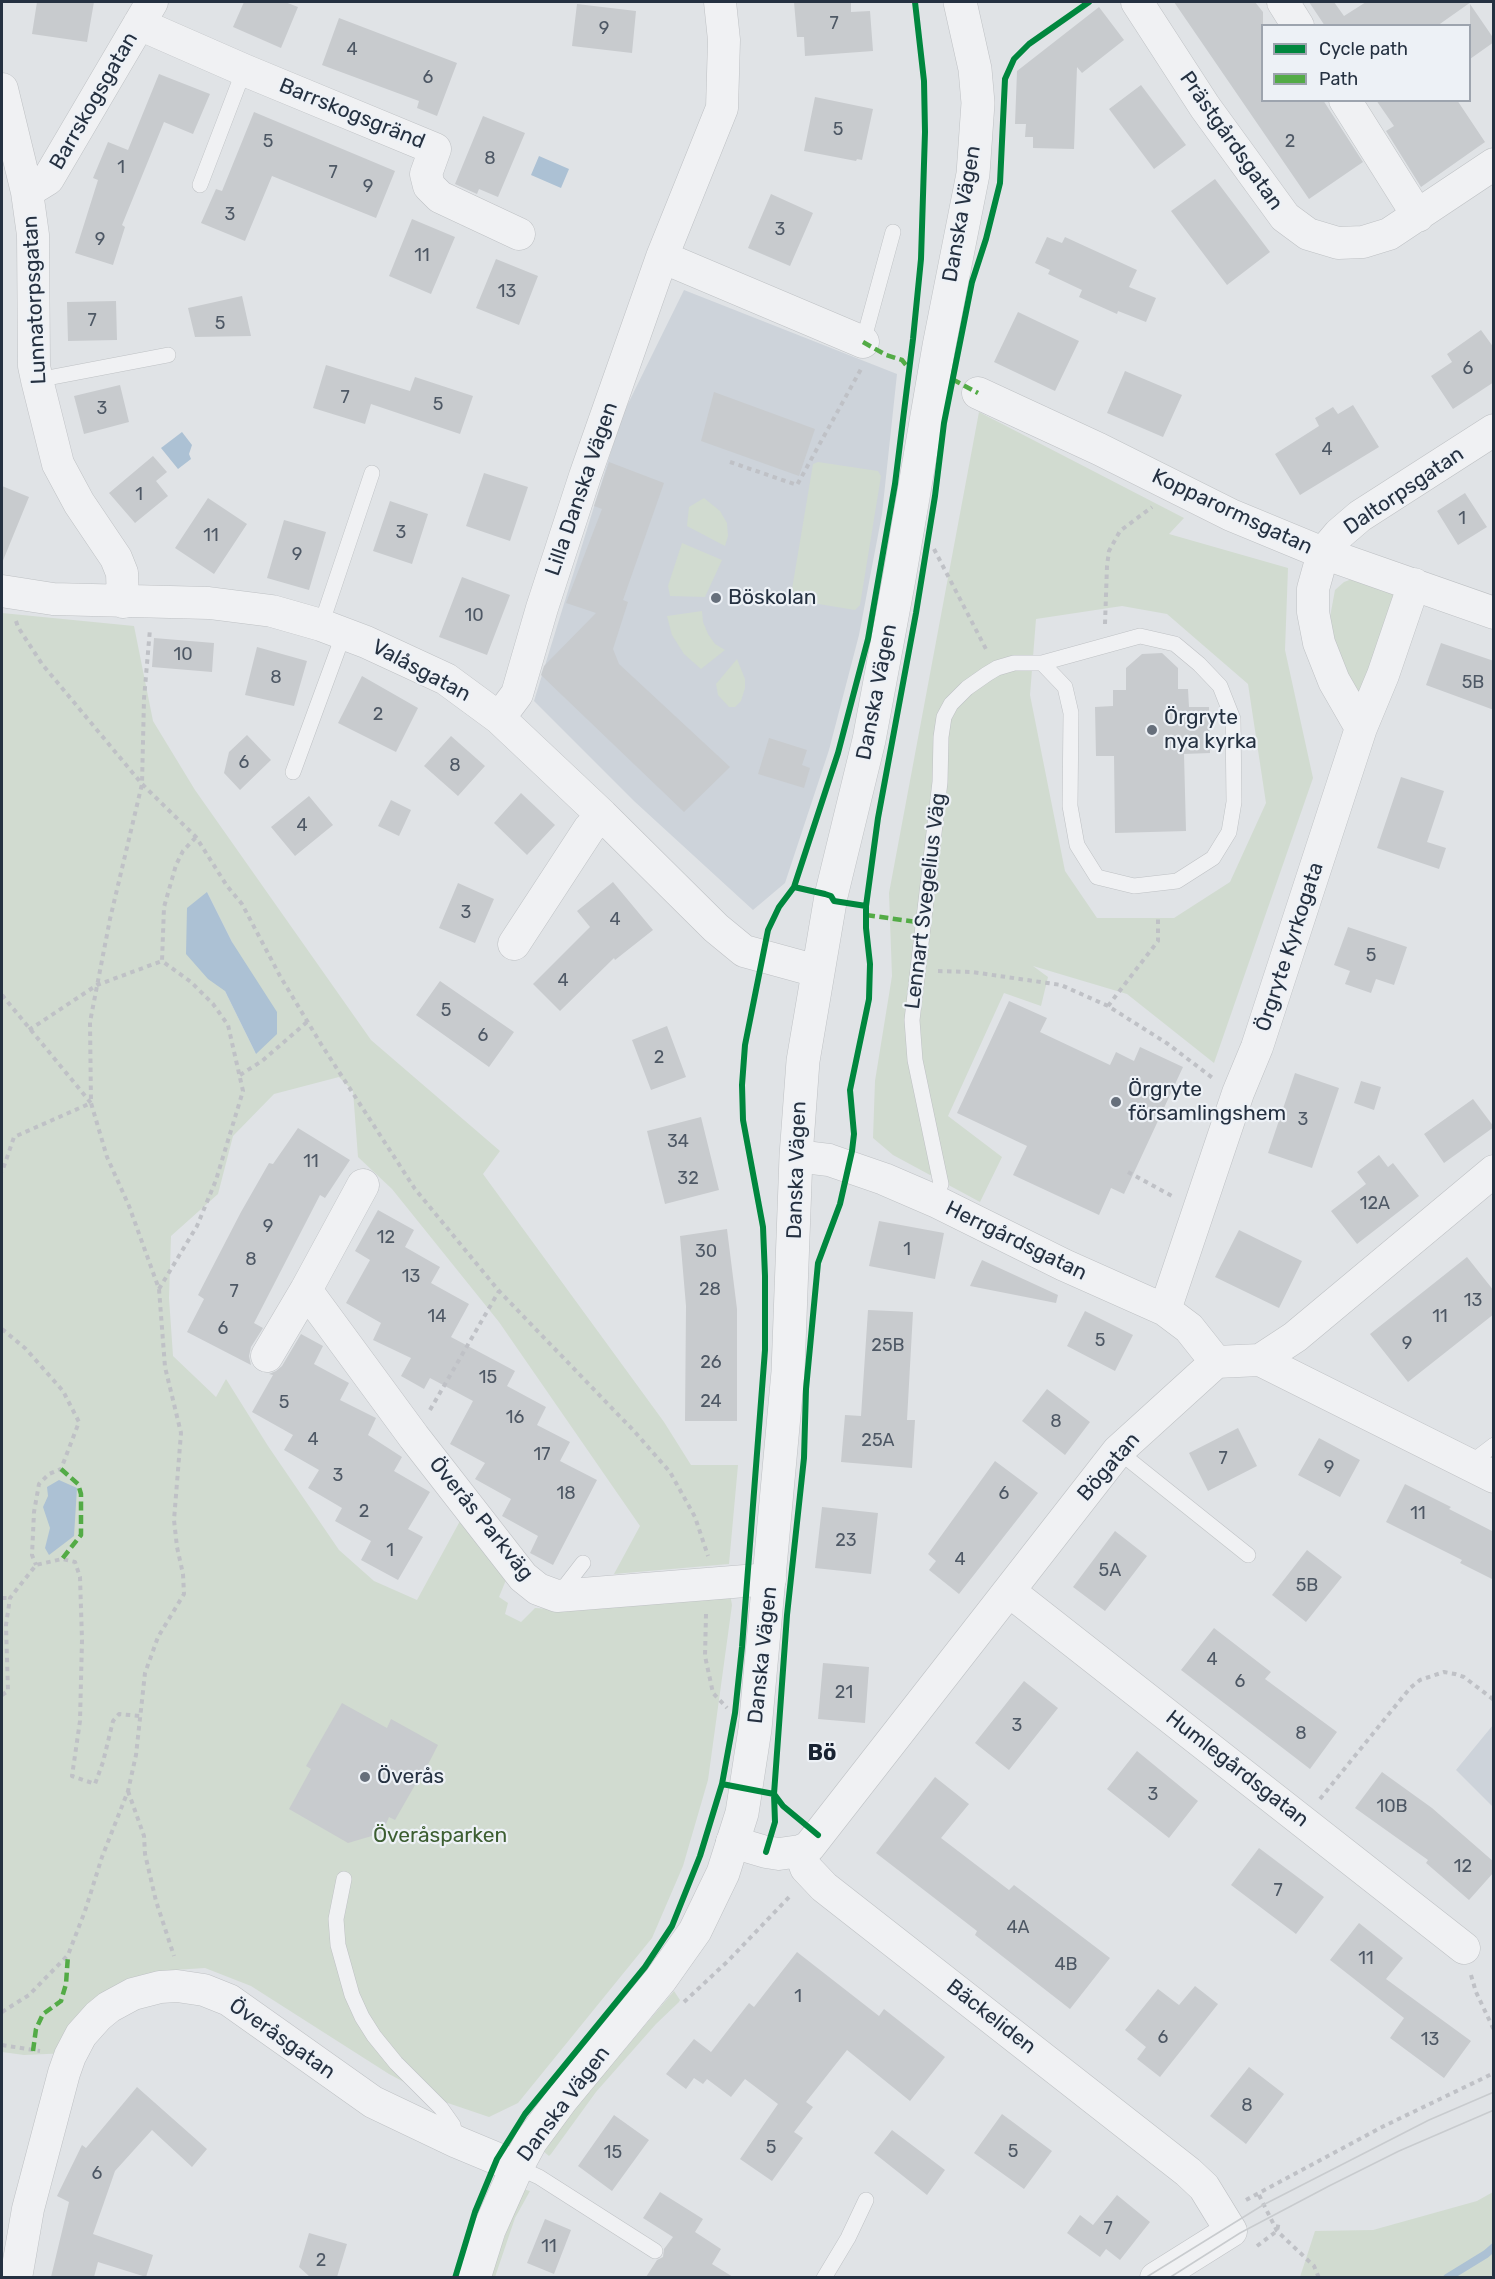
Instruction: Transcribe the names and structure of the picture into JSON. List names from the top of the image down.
{
  "streets": {
    "street": [
      "Barrskogsgatan",
      "Barrskogsgränd",
      "Prästgårdsgatan",
      "Danska Vägen",
      "Lunnatorpsgatan",
      "Lilla Danska Vägen",
      "Daltorpsgatan",
      "Kopparormsgatan",
      "Valåsgatan",
      "Örgryte Kyrkogata",
      "Herrgårdsgatan",
      "Bögatan",
      "Överås Parkväg",
      "Humlegårdsgatan",
      "Bäckeliden",
      "Överåsgatan"
    ],
    "lane": ["Lennart Svegelius Väg"]
  },
  "crossings": [
    ["Barrskogsgatan", "Barrskogsgränd"],
    ["Barrskogsgatan", "Lunnatorpsgatan"],
    ["Danska Vägen", "Valåsgatan"],
    ["Danska Vägen", "Herrgårdsgatan"],
    ["Danska Vägen", "Överåsgatan"],
    ["Lunnatorpsgatan", "Valåsgatan"],
    ["Lilla Danska Vägen", "Valåsgatan"],
    ["Daltorpsgatan", "Kopparormsgatan"],
    ["Daltorpsgatan", "Örgryte Kyrkogata"],
    ["Kopparormsgatan", "Örgryte Kyrkogata"],
    ["Lennart Svegelius Väg", "Herrgårdsgatan"],
    ["Örgryte Kyrkogata", "Herrgårdsgatan"],
    ["Herrgårdsgatan", "Bögatan"],
    ["Bögatan", "Humlegårdsgatan"],
    ["Bögatan", "Bäckeliden"]
  ],
  "districts": ["Bö"],
  "parks": ["Överåsparken"],
  "places": [
    "Böskolan",
    "Örgryte nya kyrka",
    "Örgryte församlingshem",
    "Överås"
  ],
  "house_numbers": [
    "7",
    "9",
    "4",
    "6",
    "5",
    "5",
    "2",
    "8",
    "1",
    "7",
    "9",
    "3",
    "3",
    "9",
    "11",
    "13",
    "7",
    "5",
    "6",
    "7",
    "5",
    "3",
    "4",
    "1",
    "1",
    "3",
    "11",
    "9",
    "10",
    "10",
    "8",
    "5B",
    "2",
    "6",
    "8",
    "4",
    "3",
    "4",
    "5",
    "4",
    "5",
    "6",
    "2",
    "3",
    "34",
    "11",
    "32",
    "12A",
    "9",
    "12",
    "1",
    "30",
    "8",
    "13",
    "28",
    "7",
    "13",
    "14",
    "11",
    "6",
    "5",
    "9",
    "25B",
    "26",
    "15",
    "24",
    "5",
    "16",
    "8",
    "4",
    "25A",
    "17",
    "7",
    "9",
    "3",
    "18",
    "6",
    "2",
    "11",
    "23",
    "1",
    "4",
    "5A",
    "5B",
    "4",
    "6",
    "21",
    "3",
    "8",
    "3",
    "10B",
    "12",
    "7",
    "4A",
    "11",
    "4B",
    "1",
    "6",
    "13",
    "8",
    "5",
    "5",
    "15",
    "6",
    "7",
    "11",
    "2"
  ],
  "legend": ["Cycle path", "Path"]
}
